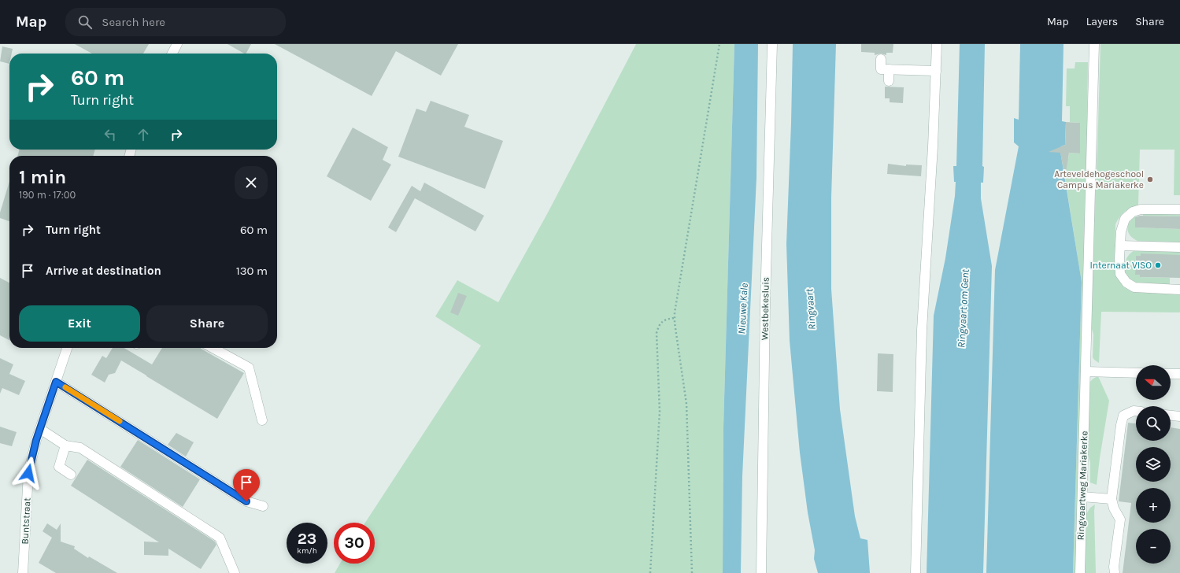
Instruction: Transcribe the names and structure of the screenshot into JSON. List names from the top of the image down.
{
  "streets": {
    "street": ["Westbekesluis", "Ringvaartweg Mariakerke", "Buntstraat"]
  },
  "water": ["Nieuwe Kale", "Ringvaart om Gent", "Ringvaart"],
  "places": ["Arteveldehogeschool Campus Mariakerke", "Internaat VISO"],
  "north": "left",
  "page": {
    "header": "Map",
    "search": "Search here",
    "nav": ["Map", "Layers", "Share"],
    "turn": ["60 m", "Turn right"],
    "heading": ["1 min", "190 m · 17:00"],
    "list": [
      {
        "name": "Turn right",
        "value": "60 m"
      },
      {
        "name": "Arrive at destination",
        "value": "130 m"
      }
    ],
    "buttons": ["Exit", "Share"],
    "map_buttons": ["+", "−"],
    "speed": "23 km/h",
    "limit": "30"
  }
}
